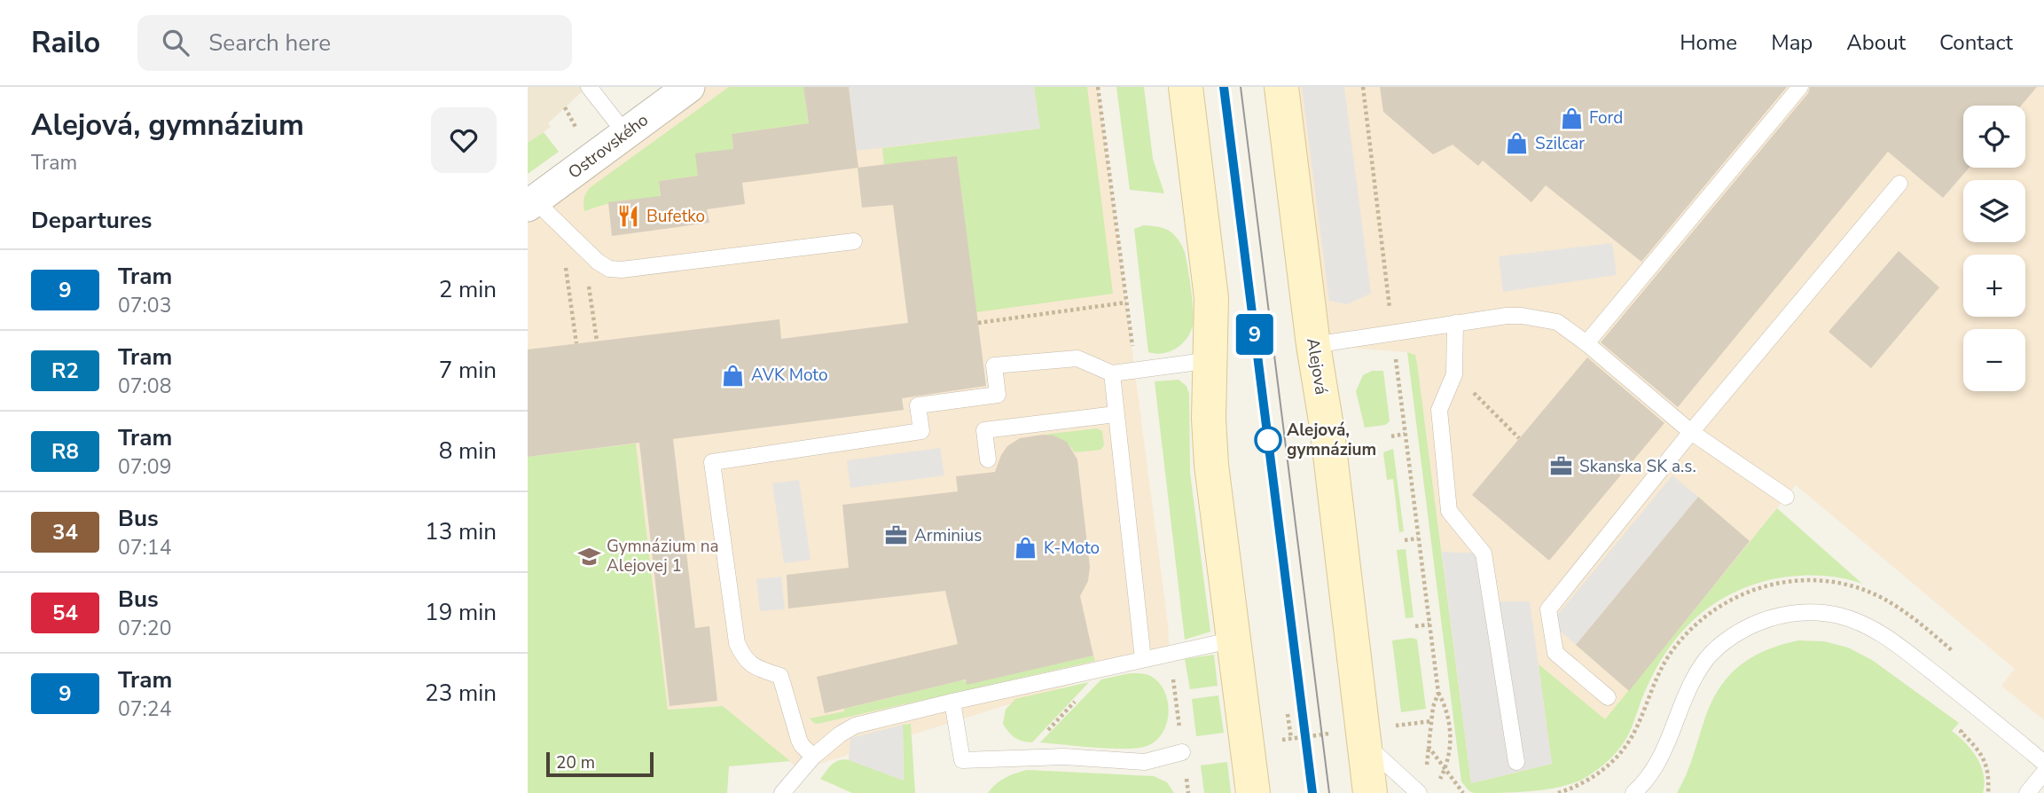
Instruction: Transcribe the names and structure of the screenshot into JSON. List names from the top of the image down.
{
  "streets": {
    "street": ["Ostrovského", "Alejová"]
  },
  "places": {
    "shop": [
      "Ford",
      "Szilcar",
      "AVK Moto",
      "K-Moto"
    ],
    "restaurant": ["Bufetko"],
    "other": ["Alejová, gymnázium"],
    "office": ["Skanska SK a.s.", "Arminius"],
    "school or university": ["Gymnázium na Alejovej 1"]
  },
  "lines": ["tram line 9"],
  "scale_bar": "20 m",
  "page": {
    "header": "Railo",
    "search": "Search here",
    "nav": [
      "Home",
      "Map",
      "About",
      "Contact"
    ],
    "heading": [
      ["Alejová, gymnázium", "Tram"],
      "Departures"
    ],
    "on_map": "9",
    "map_buttons": ["+", "−"],
    "list": [
      {
        "mark": "9",
        "name": "Tram",
        "note": "07:03",
        "value": "2 min"
      },
      {
        "mark": "R2",
        "name": "Tram",
        "note": "07:08",
        "value": "7 min"
      },
      {
        "mark": "R8",
        "name": "Tram",
        "note": "07:09",
        "value": "8 min"
      },
      {
        "mark": "34",
        "name": "Bus",
        "note": "07:14",
        "value": "13 min"
      },
      {
        "mark": "54",
        "name": "Bus",
        "note": "07:20",
        "value": "19 min"
      },
      {
        "mark": "9",
        "name": "Tram",
        "note": "07:24",
        "value": "23 min"
      }
    ],
    "scale": "20 m"
  }
}
